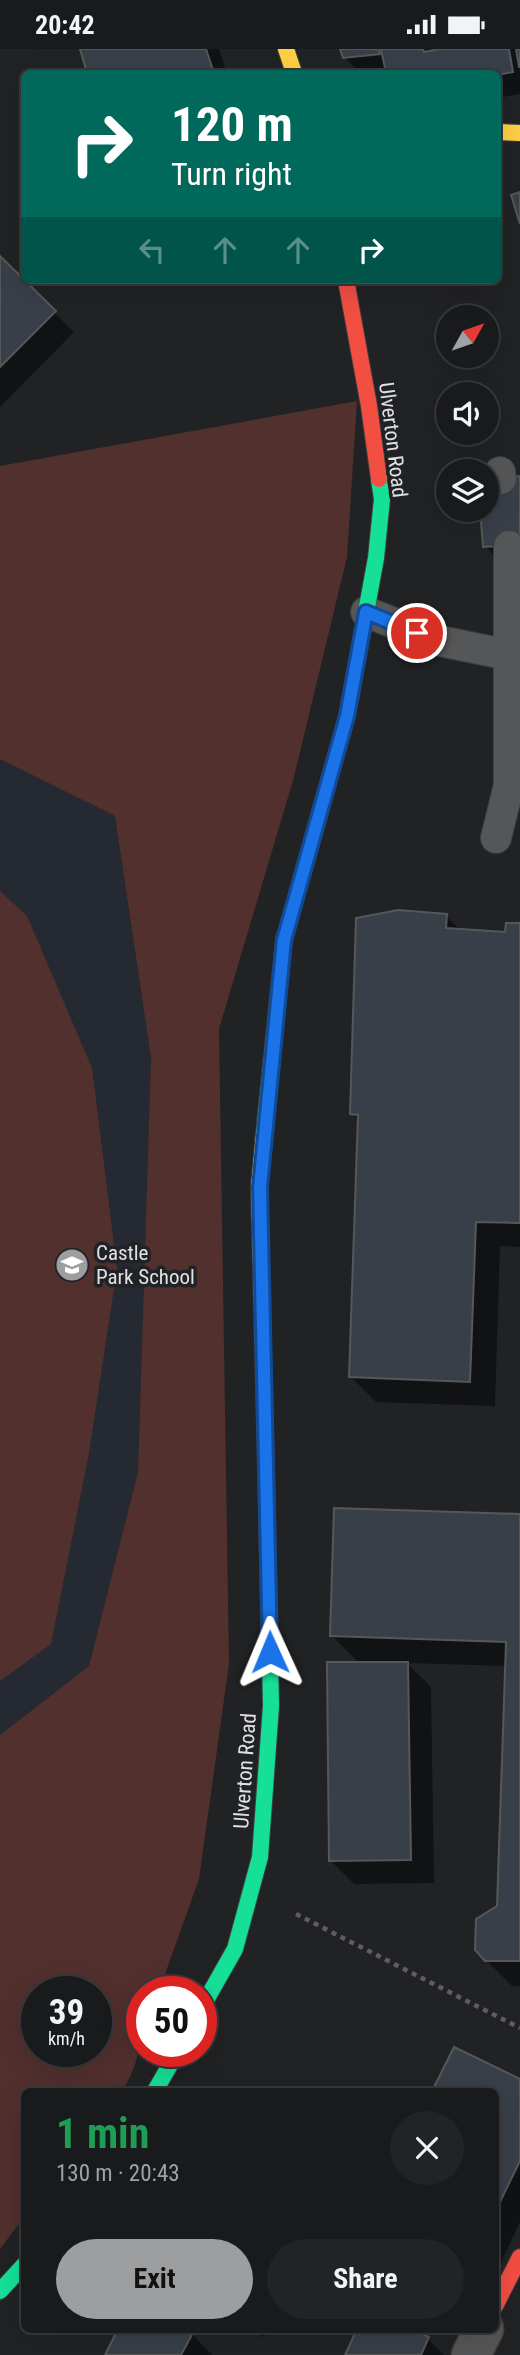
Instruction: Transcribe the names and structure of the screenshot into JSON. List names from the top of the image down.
{
  "streets": {
    "main road": ["Ulverton Road"]
  },
  "places": {
    "school or university": ["Castle Park School"]
  },
  "north": "top right",
  "page": {
    "status": "20:42",
    "turn": ["120 m", "Turn right"],
    "speed": "39 km/h",
    "limit": "50",
    "heading": ["1 min", "130 m · 20:43"],
    "buttons": ["Exit", "Share"]
  }
}
